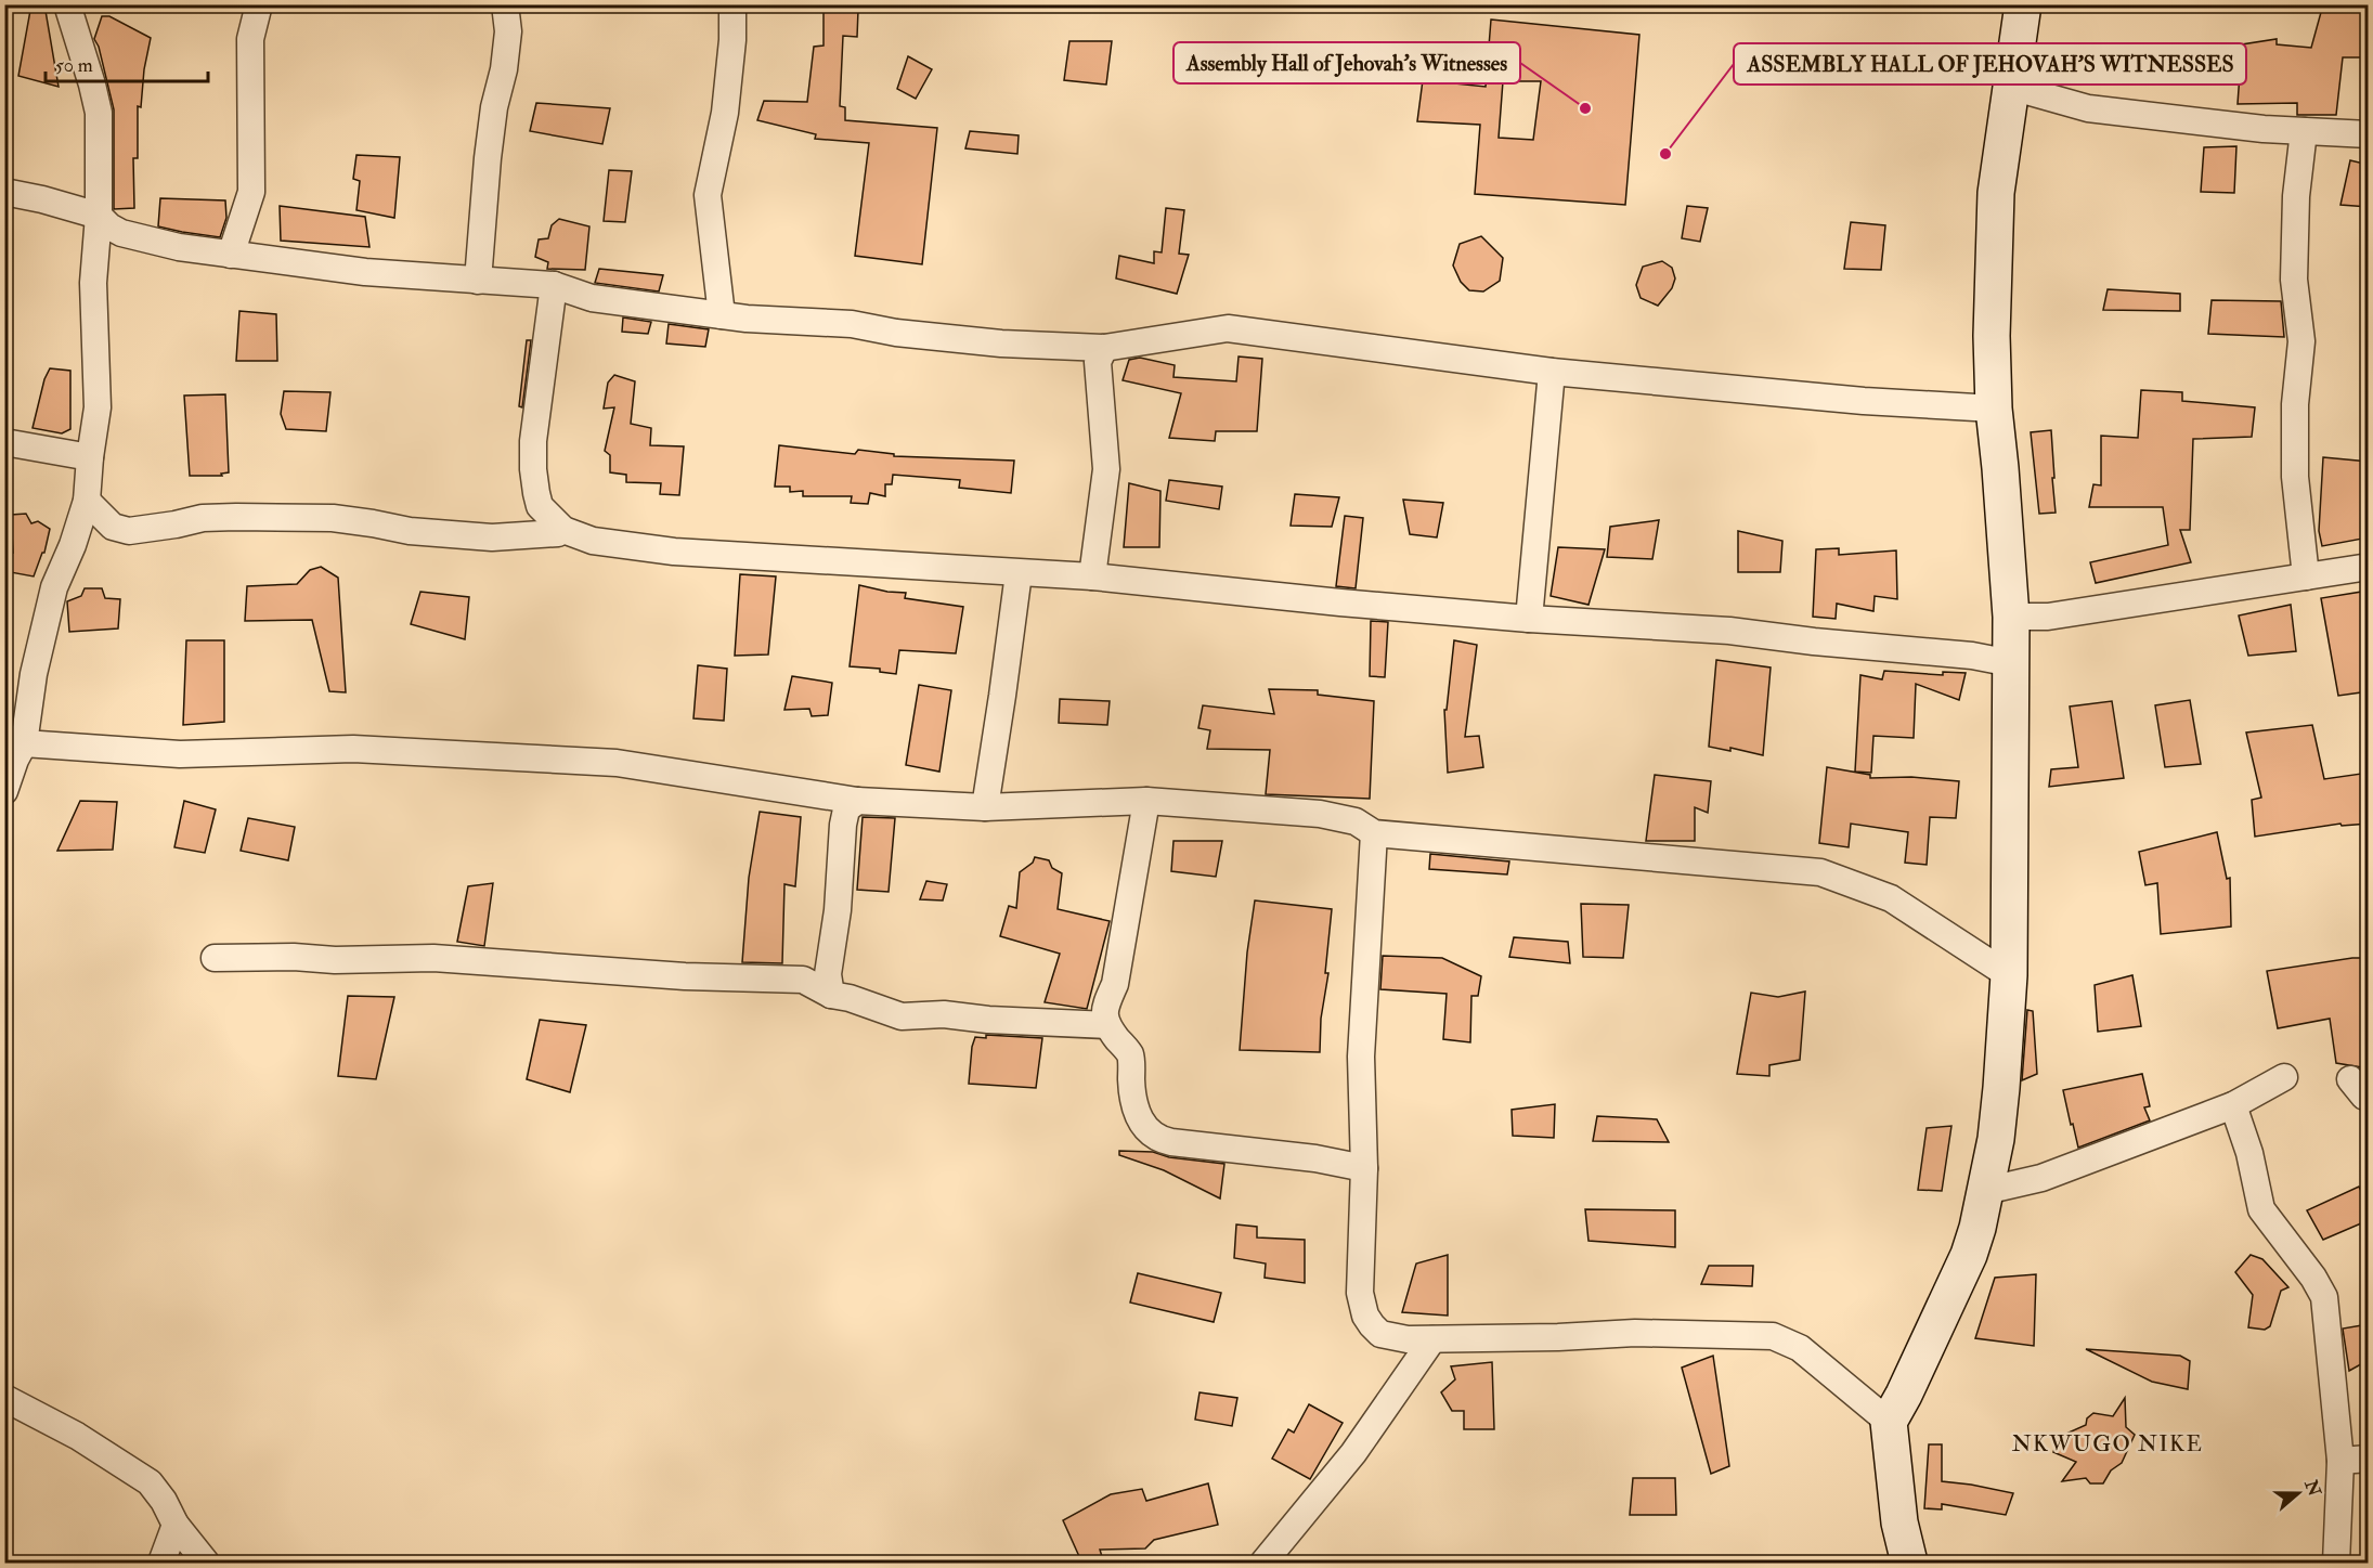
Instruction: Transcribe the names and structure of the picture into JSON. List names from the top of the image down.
{
  "districts": ["NKWUGO NIKE"],
  "places": ["Assembly Hall of Jehovah's Witnesses", "ASSEMBLY HALL OF JEHOVAH'S WITNESSES"],
  "scale_bar": "50 m",
  "north": "right"
}
